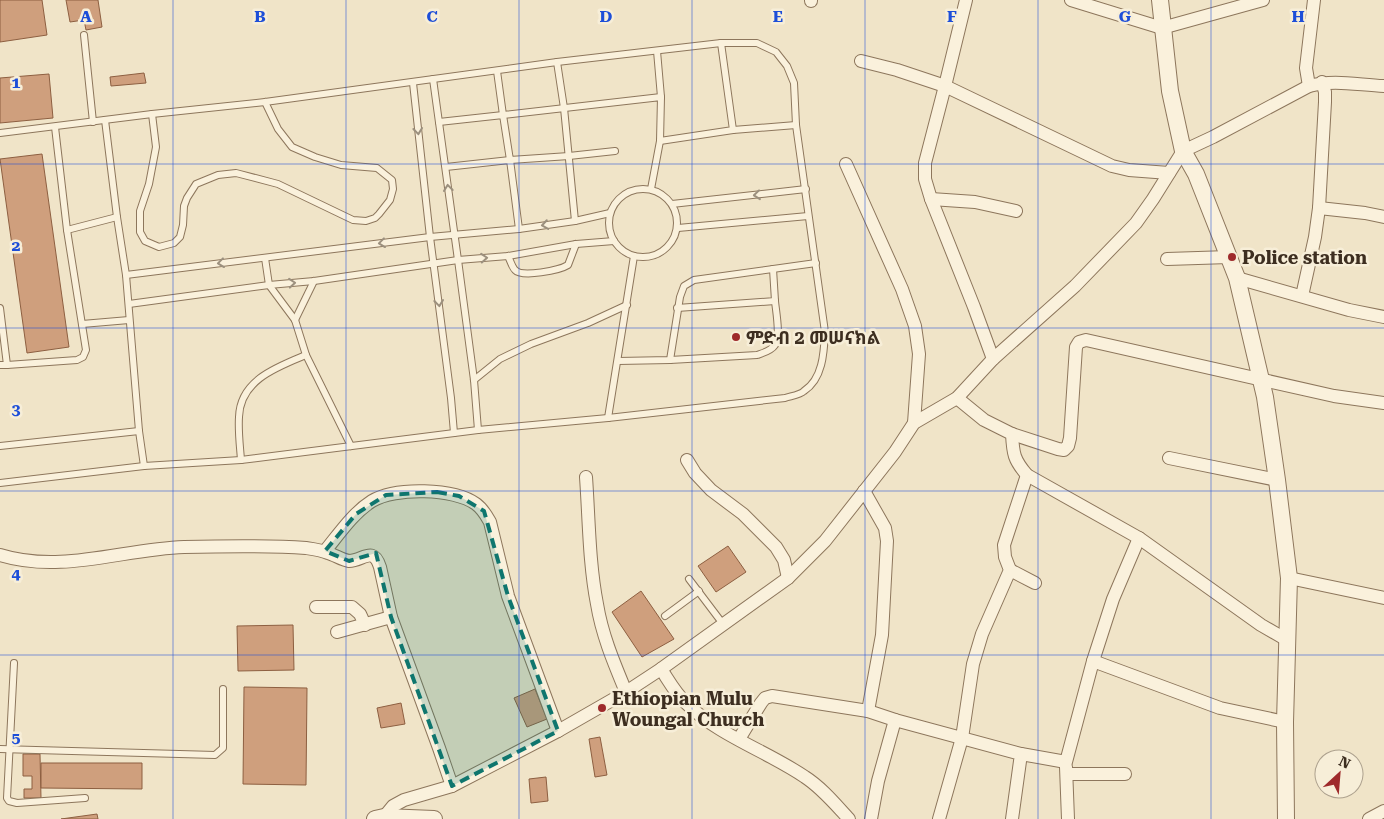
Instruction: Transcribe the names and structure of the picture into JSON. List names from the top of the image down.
{
  "places": ["Police station", "ምድብ 2 መሠናክል", "Ethiopian Mulu Woungal Church"],
  "north": "top right",
  "grid": {
    "columns": [
      "A",
      "B",
      "C",
      "D",
      "E",
      "F",
      "G",
      "H"
    ],
    "rows": [
      "1",
      "2",
      "3",
      "4",
      "5"
    ]
  }
}
